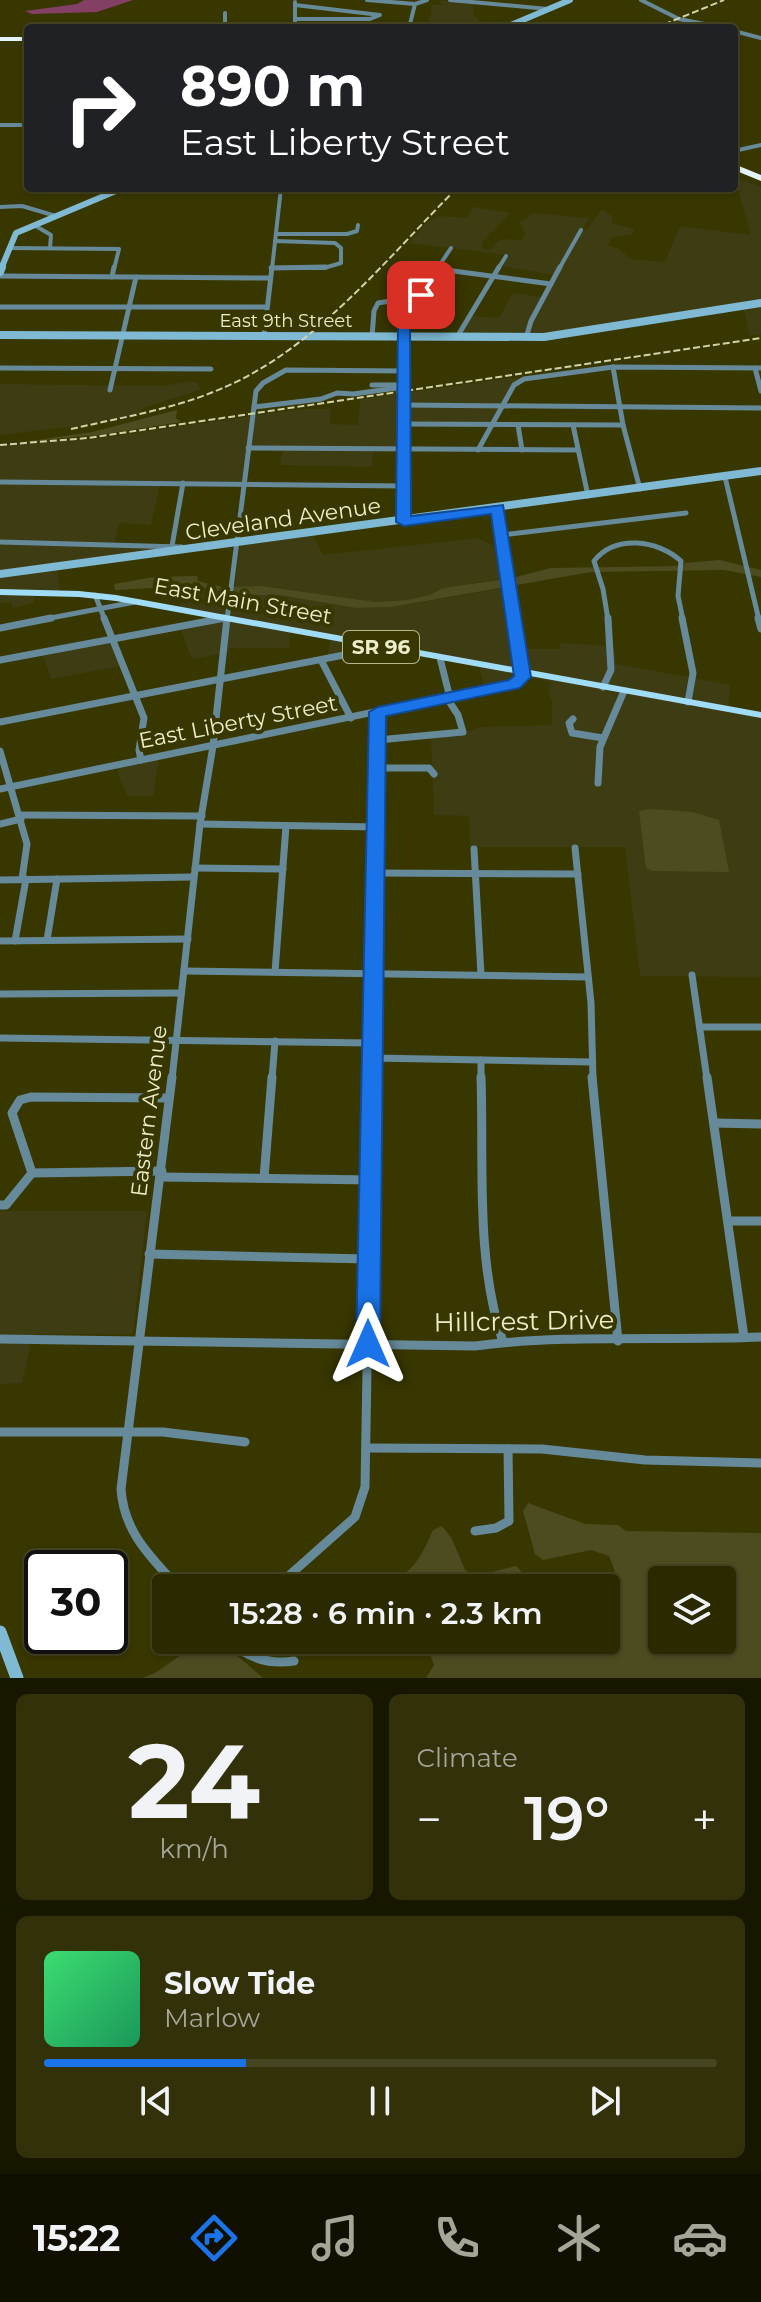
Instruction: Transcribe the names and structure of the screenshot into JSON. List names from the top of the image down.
{
  "streets": {
    "main road": [
      "East 9th Street",
      "Cleveland Avenue",
      "East Main Street",
      "SR 96"
    ],
    "street": ["East Liberty Street", "Eastern Avenue", "Hillcrest Drive"]
  },
  "crossings": [
    ["Cleveland Avenue", "Eastern Avenue"],
    ["East Main Street", "East Liberty Street"],
    ["East Main Street", "Eastern Avenue"],
    ["East Liberty Street", "Eastern Avenue"],
    ["Eastern Avenue", "Hillcrest Drive"]
  ],
  "page": {
    "turn": ["890 m", "East Liberty Street"],
    "limit": "30",
    "trip": "15:28 · 6 min · 2.3 km",
    "tile": [
      ["24", "km/h"],
      "Climate"
    ],
    "heat": ["−", "19°", "+"],
    "song": ["Slow Tide", "Marlow"],
    "tabs": "15:22"
  }
}
